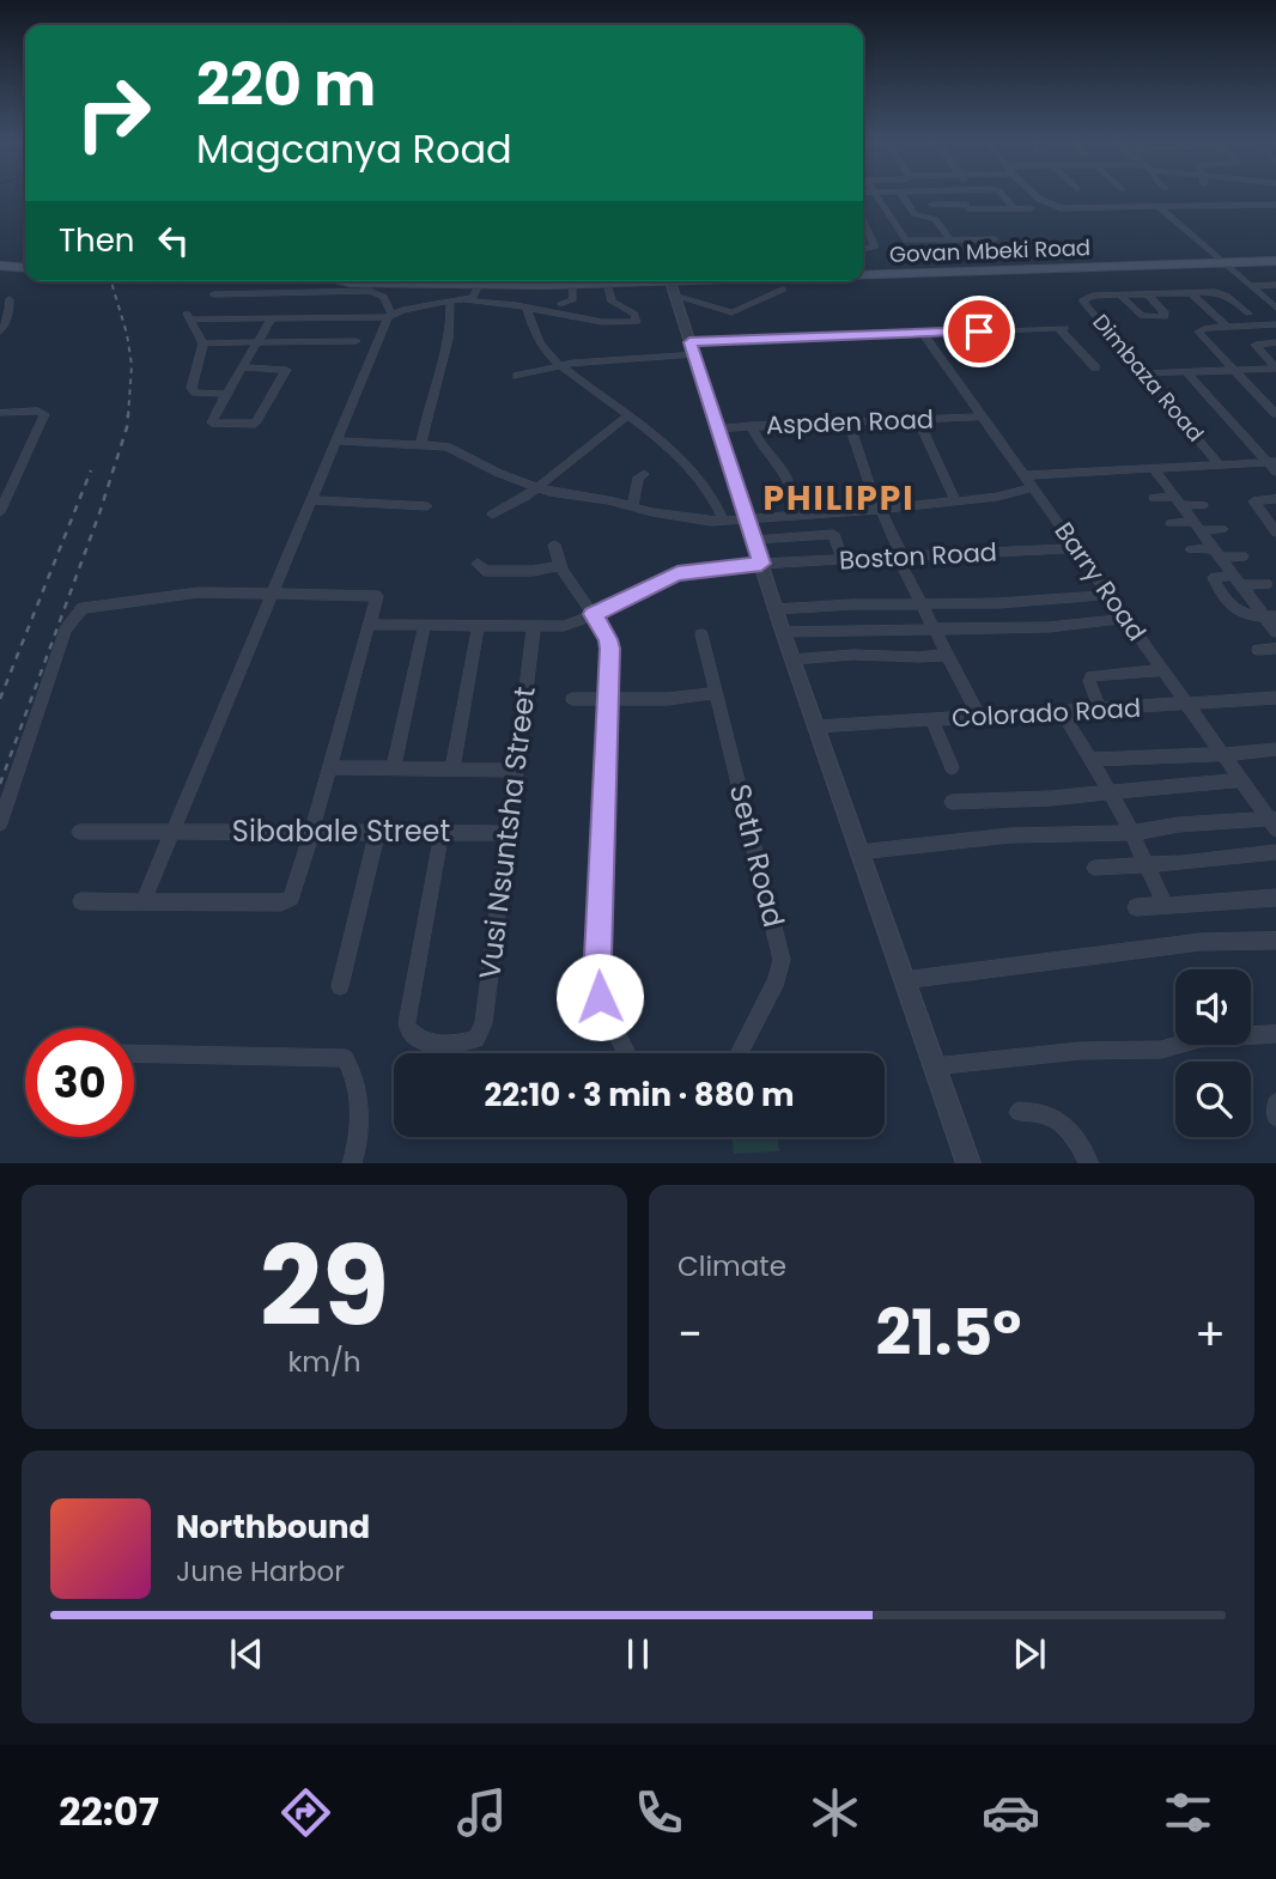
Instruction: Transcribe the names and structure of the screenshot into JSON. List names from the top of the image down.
{
  "streets": {
    "main road": ["Govan Mbeki Road"],
    "street": [
      "Dimbaza Road",
      "Aspden Road",
      "Boston Road",
      "Barry Road",
      "Colorado Road",
      "Sibabale Street",
      "Vusi Nsuntsha Street",
      "Seth Road"
    ]
  },
  "crossings": [
    ["Aspden Road", "Barry Road"],
    ["Boston Road", "Barry Road"],
    ["Boston Road", "Vusi Nsuntsha Street"],
    ["Barry Road", "Colorado Road"],
    ["Sibabale Street", "Vusi Nsuntsha Street"]
  ],
  "districts": ["PHILIPPI"],
  "page": {
    "turn": ["220 m", "Magcanya Road"],
    "then": "Then",
    "limit": "30",
    "trip": "22:10 · 3 min · 880 m",
    "tile": [
      ["29", "km/h"],
      "Climate"
    ],
    "heat": ["−", "21.5°", "+"],
    "song": ["Northbound", "June Harbor"],
    "tabs": "22:07"
  }
}
